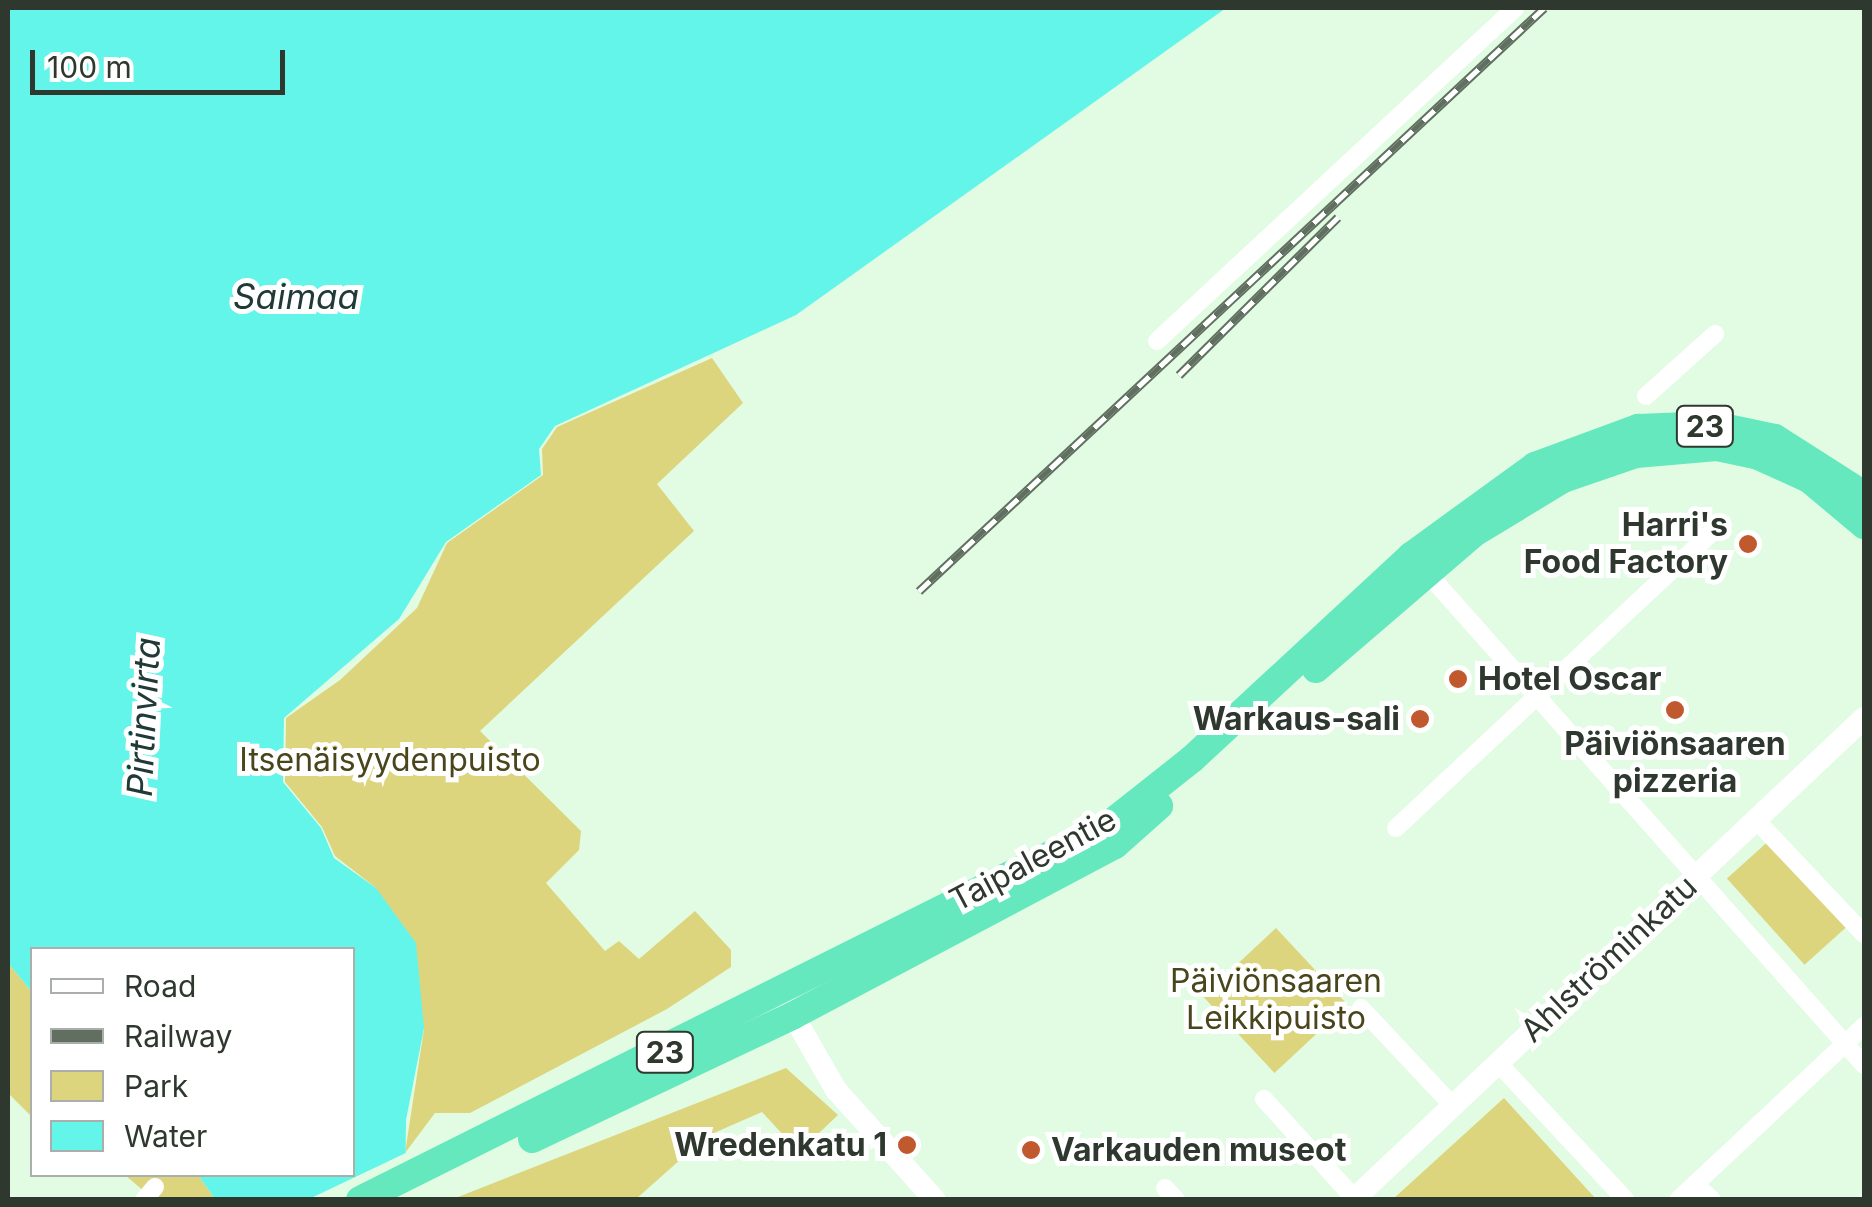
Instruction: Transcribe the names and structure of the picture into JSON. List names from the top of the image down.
{
  "streets": {
    "highway": ["23", "Taipaleentie"],
    "street": ["Ahlströminkatu"]
  },
  "water": ["Saimaa", "Pirtinvirta"],
  "parks": ["Itsenäisyydenpuisto", "Päiviönsaaren Leikkipuisto"],
  "places": [
    "Harri's Food Factory",
    "Hotel Oscar",
    "Päiviönsaaren pizzeria",
    "Warkaus-sali",
    "Wredenkatu 1",
    "Varkauden museot"
  ],
  "legend": [
    "Road",
    "Railway",
    "Park",
    "Water"
  ],
  "scale_bar": "100 m"
}
